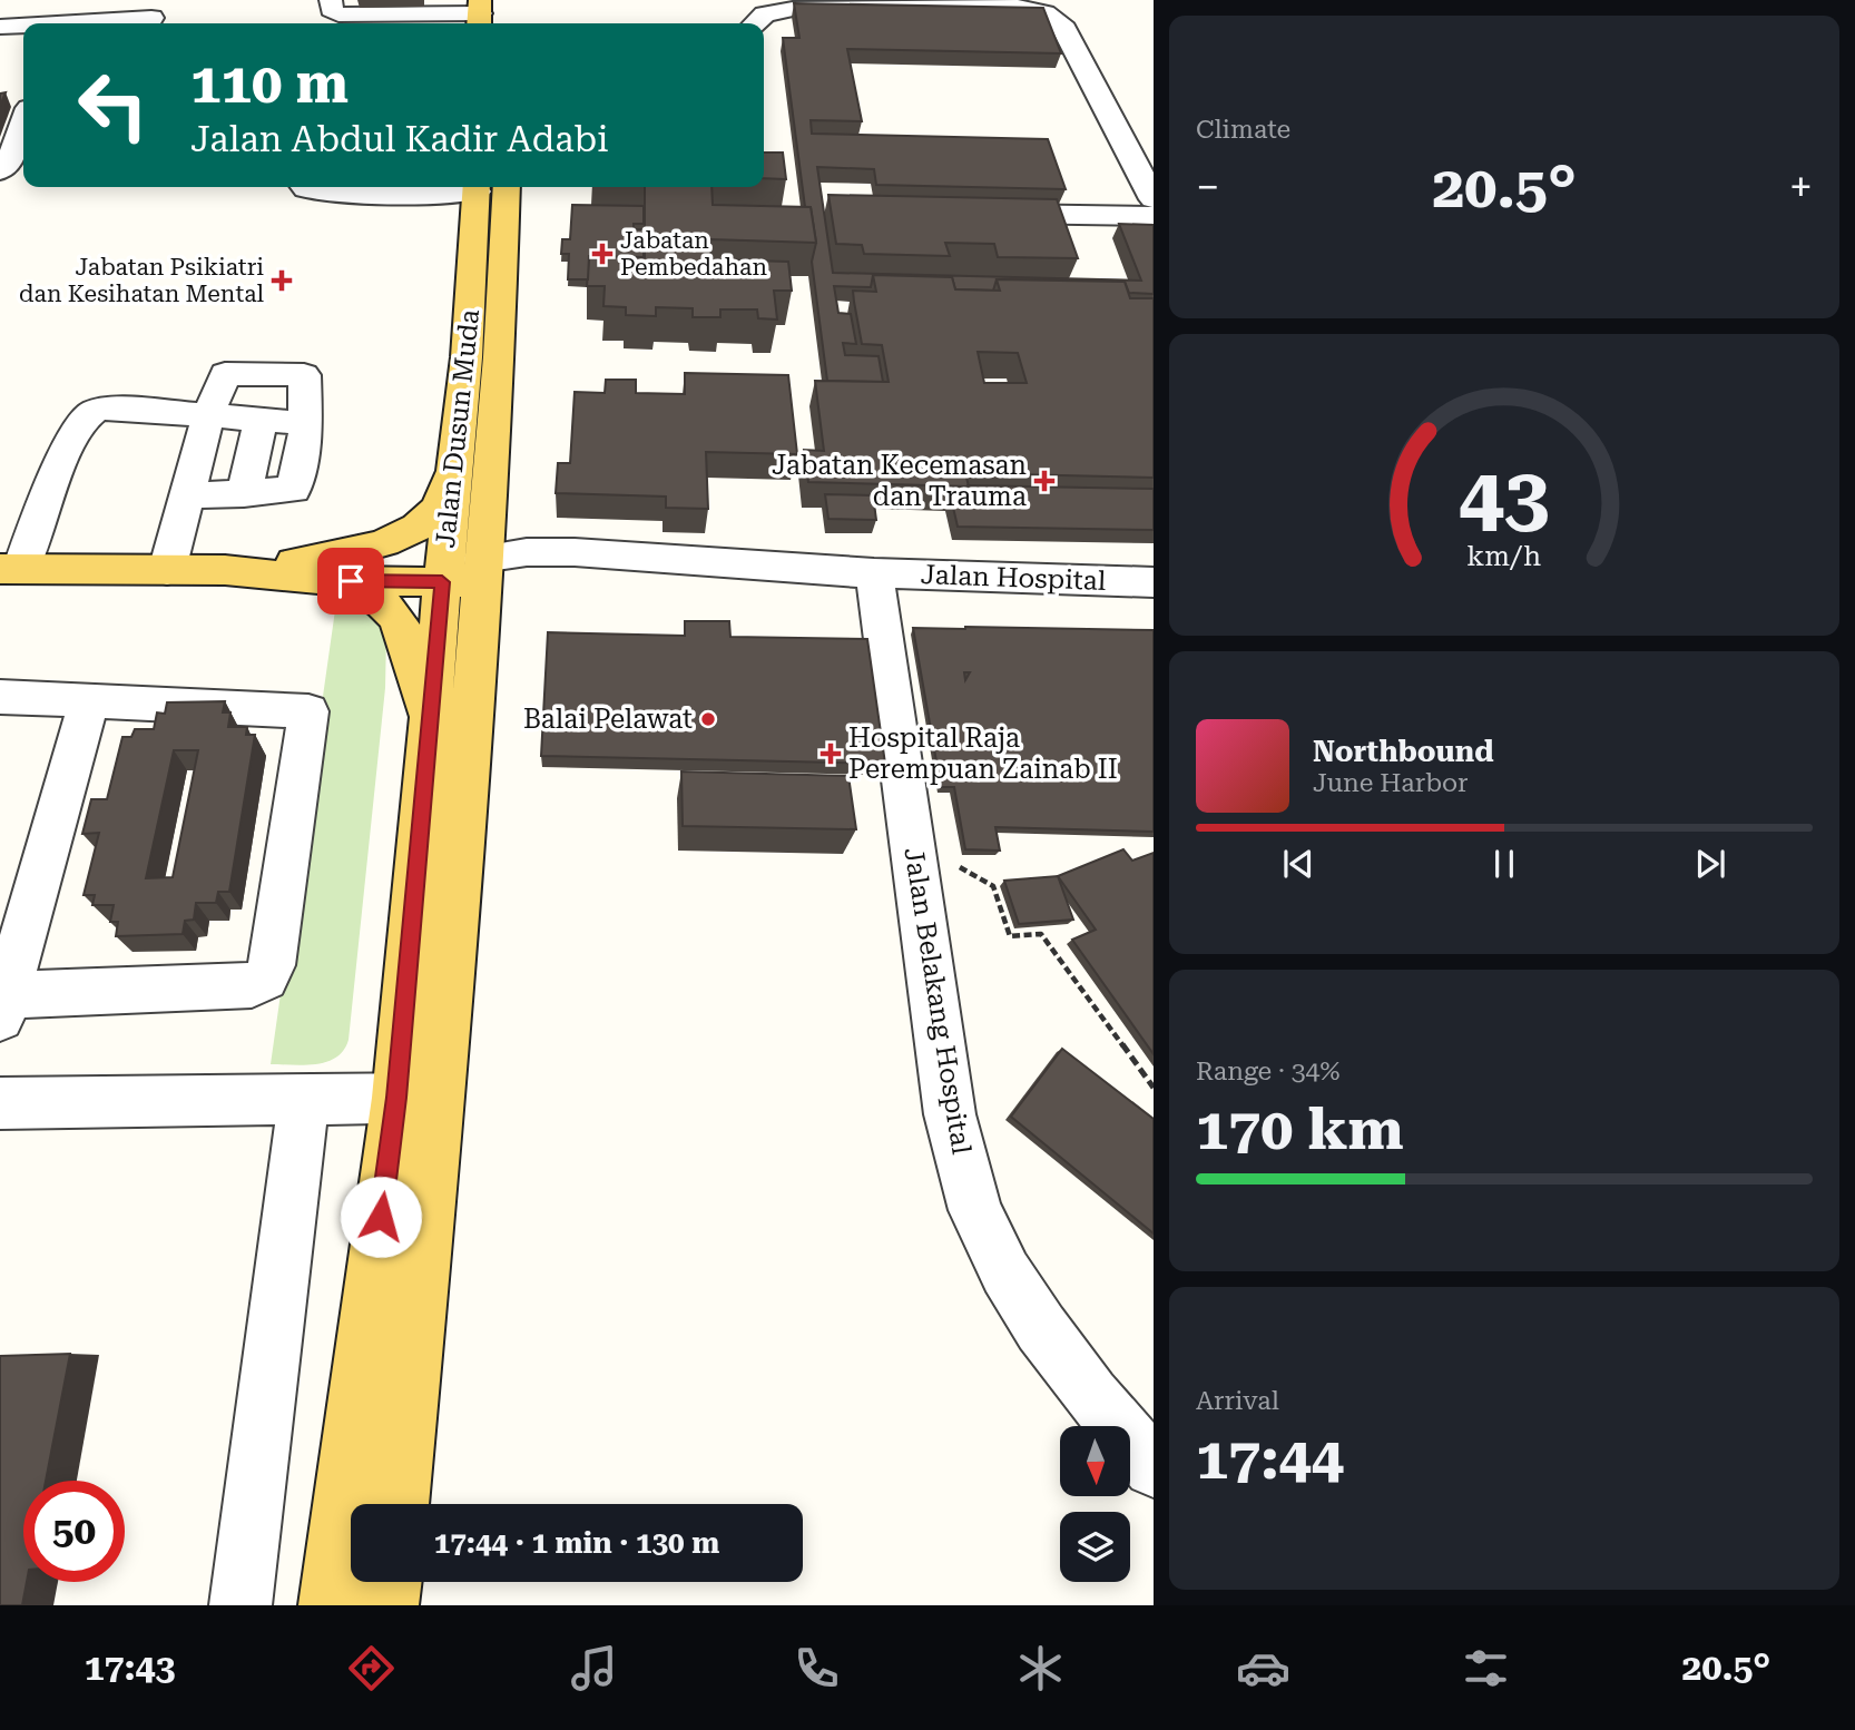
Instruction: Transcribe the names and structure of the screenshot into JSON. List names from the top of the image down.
{
  "streets": {
    "main road": ["Jalan Dusun Muda"],
    "lane": ["Jalan Hospital", "Jalan Belakang Hospital"]
  },
  "crossings": [
    ["Jalan Dusun Muda", "Jalan Hospital"],
    ["Jalan Hospital", "Jalan Belakang Hospital"]
  ],
  "places": {
    "health": [
      "Jabatan Pembedahan",
      "Jabatan Psikiatri dan Kesihatan Mental",
      "Jabatan Kecemasan dan Trauma",
      "Hospital Raja Perempuan Zainab II"
    ],
    "other": ["Balai Pelawat"]
  },
  "north": "bottom",
  "page": {
    "tile": [
      "Climate",
      ["Range · 34%", "170 km"],
      ["Arrival", "17:44"]
    ],
    "turn": ["110 m", "Jalan Abdul Kadir Adabi"],
    "heat": ["−", "20.5°", "+"],
    "song": ["Northbound", "June Harbor"],
    "limit": "50",
    "trip": "17:44 · 1 min · 130 m",
    "tabs": ["17:43", "20.5°"],
    "gauge": ["43", "km/h"]
  }
}
